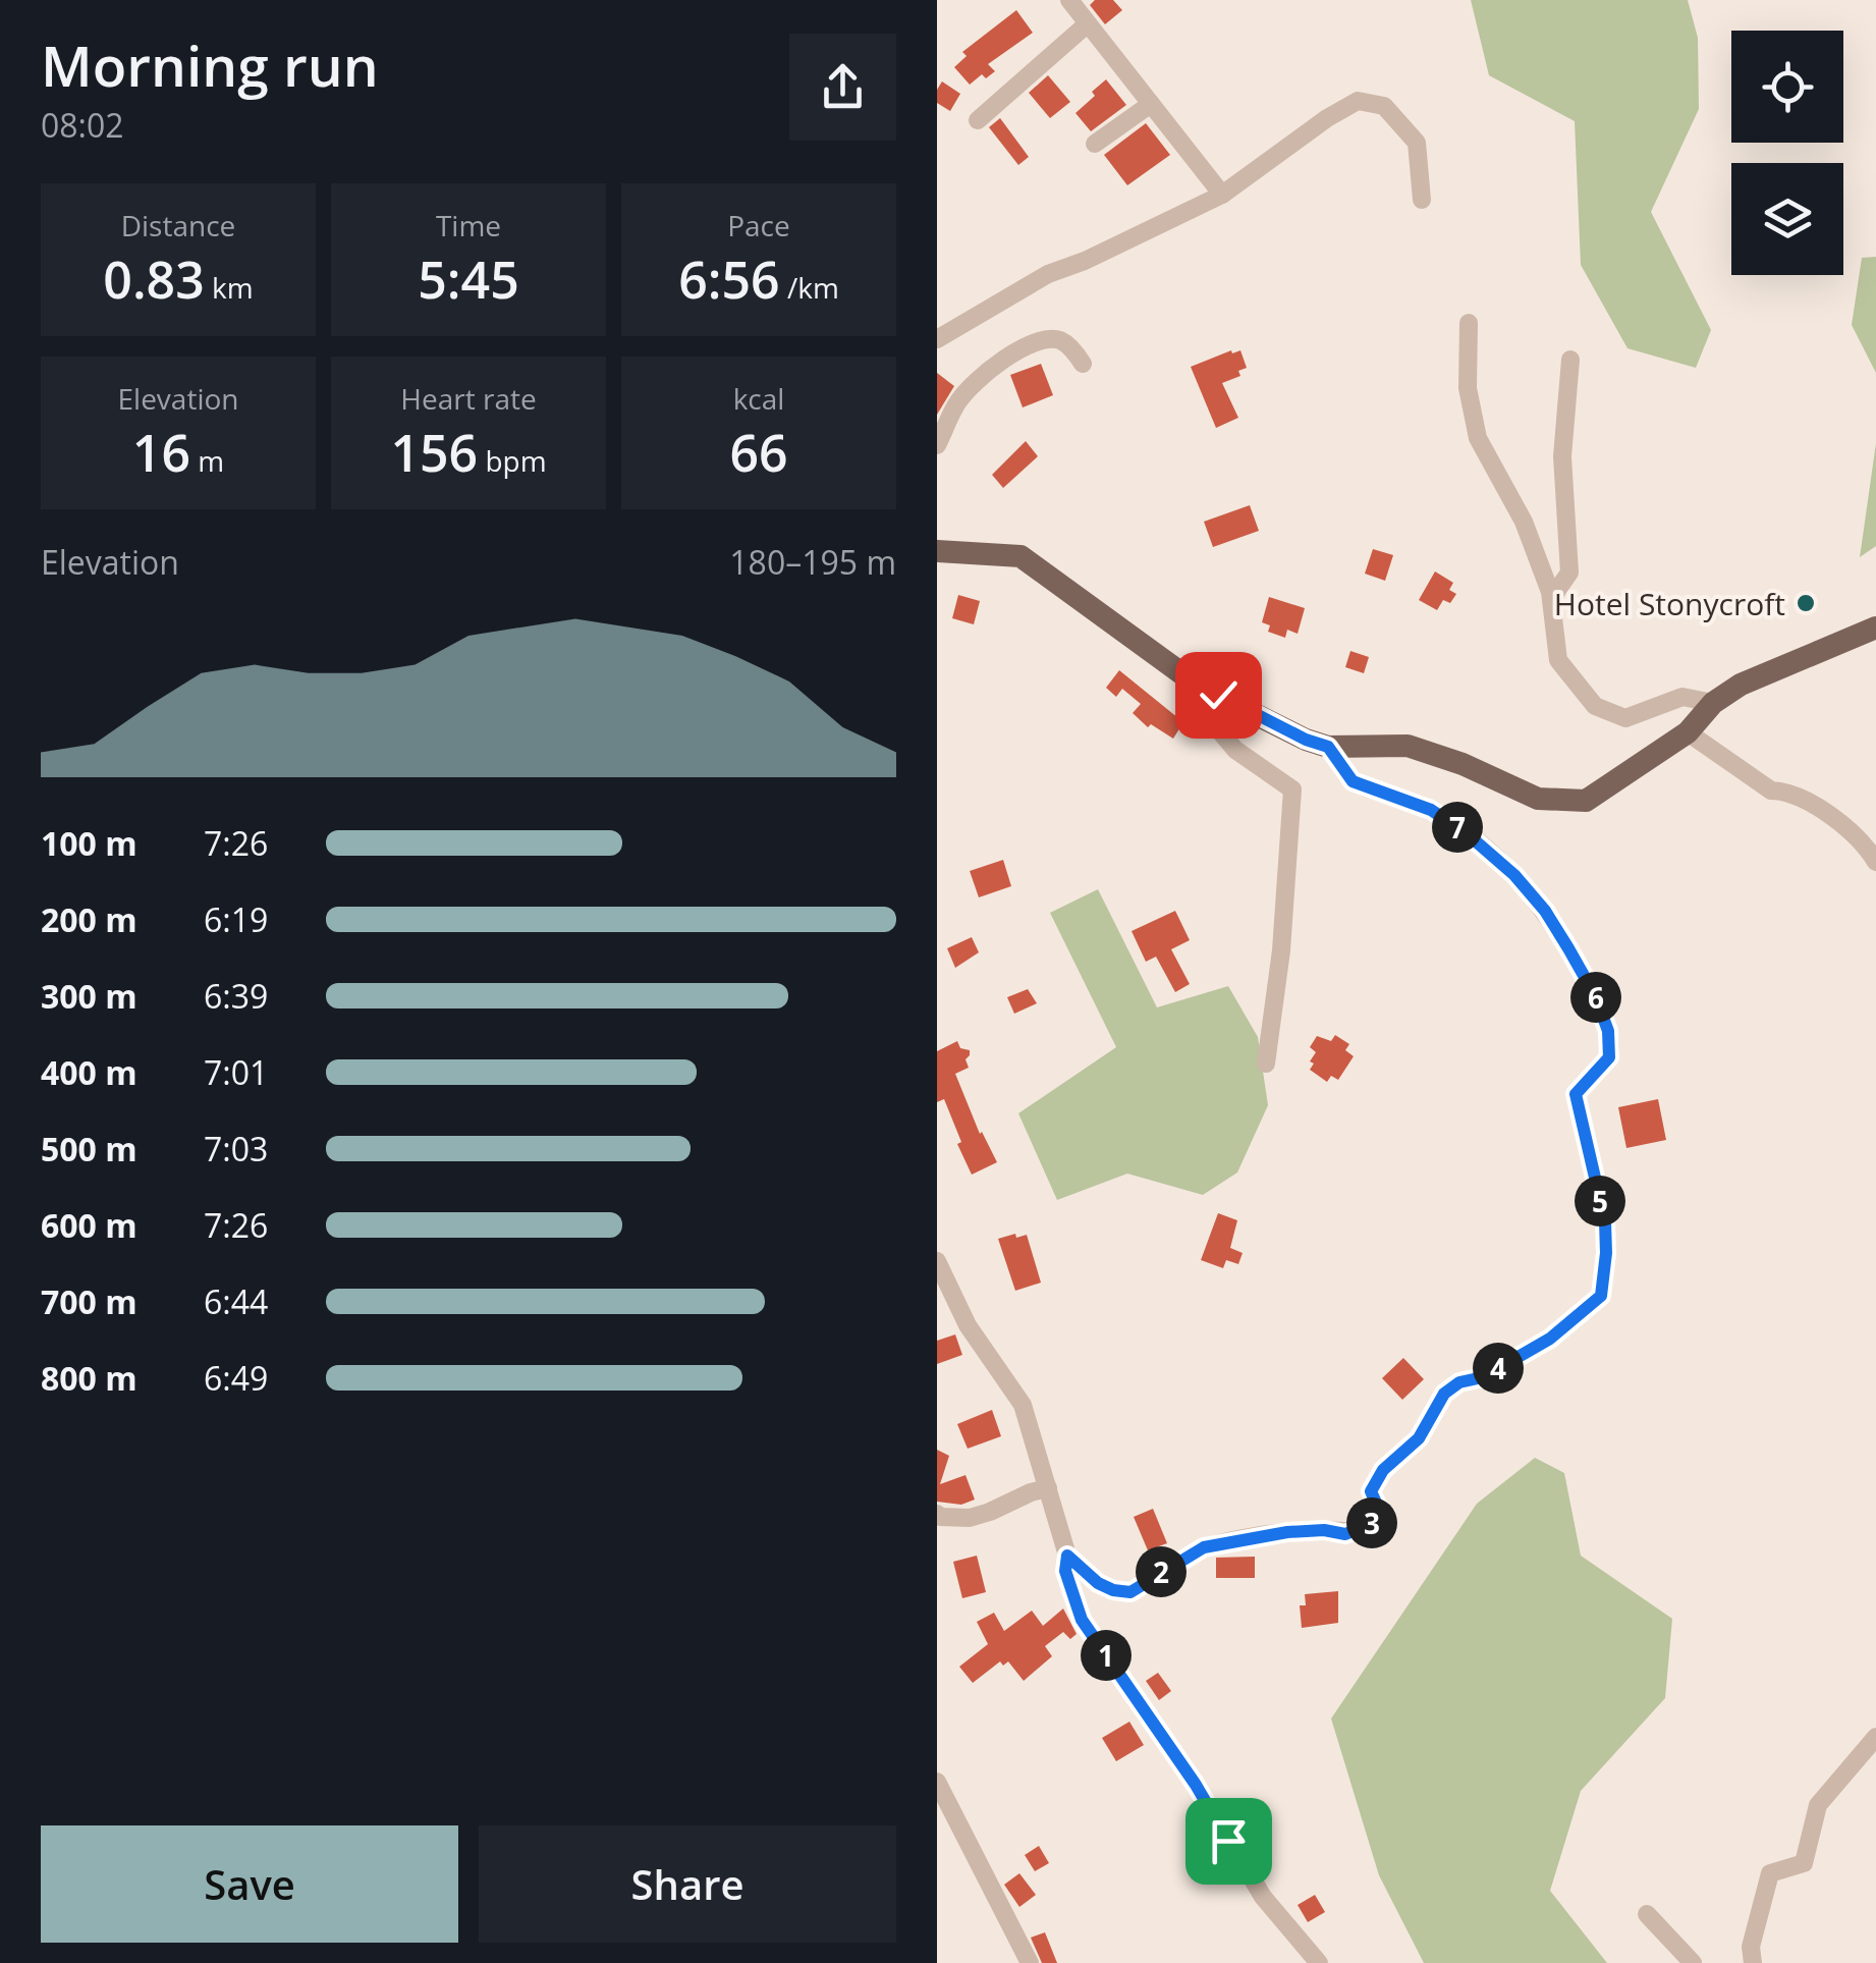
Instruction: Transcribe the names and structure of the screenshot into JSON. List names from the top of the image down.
{
  "places": ["Hotel Stonycroft"],
  "page": {
    "heading": ["Morning run", "08:02"],
    "stats": [
      ["Distance", "0.83 km"],
      ["Time", "5:45"],
      ["Pace", "6:56 /km"],
      ["Elevation", "16 m"],
      ["Heart rate", "156 bpm"],
      ["kcal", "66"]
    ],
    "chart": ["Elevation", "180–195 m"],
    "pins": [
      "7",
      "6",
      "5",
      "4",
      "3",
      "2",
      "1"
    ],
    "list": [
      {
        "name": "100 m",
        "note": "7:26"
      },
      {
        "name": "200 m",
        "note": "6:19"
      },
      {
        "name": "300 m",
        "note": "6:39"
      },
      {
        "name": "400 m",
        "note": "7:01"
      },
      {
        "name": "500 m",
        "note": "7:03"
      },
      {
        "name": "600 m",
        "note": "7:26"
      },
      {
        "name": "700 m",
        "note": "6:44"
      },
      {
        "name": "800 m",
        "note": "6:49"
      }
    ],
    "buttons": ["Save", "Share"]
  }
}
